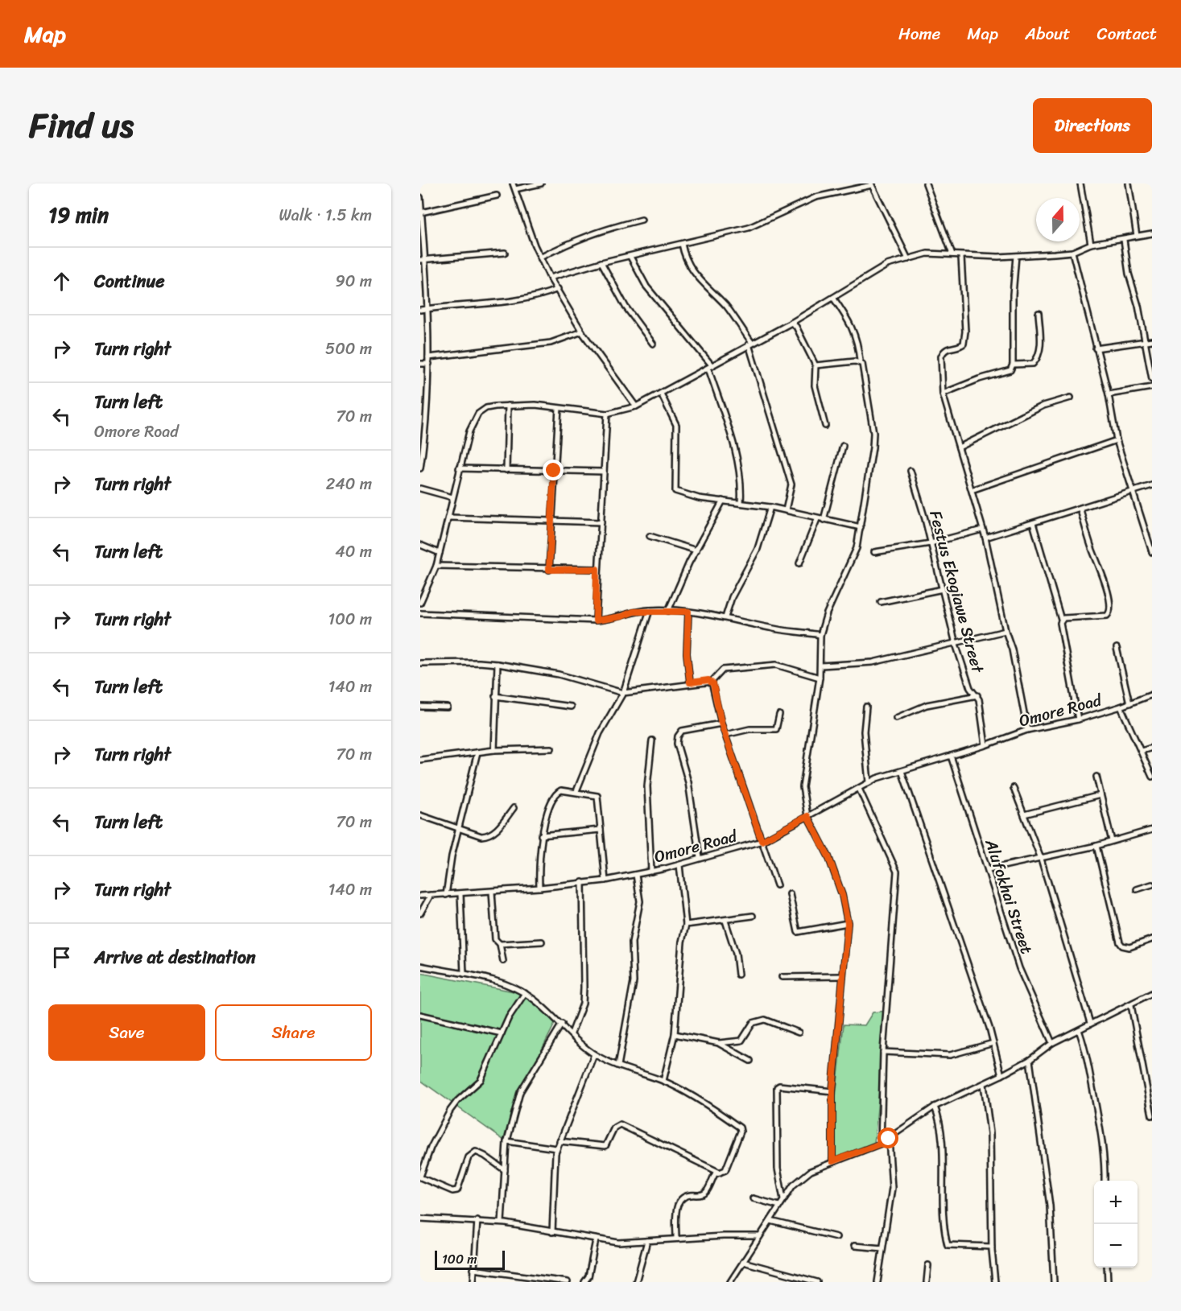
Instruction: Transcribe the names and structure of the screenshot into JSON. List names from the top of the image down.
{
  "streets": {
    "street": ["Festus Ekogiawe Street", "Omore Road", "Alufokhai Street"]
  },
  "crossings": [
    ["Festus Ekogiawe Street", "Omore Road"],
    ["Omore Road", "Alufokhai Street"]
  ],
  "scale_bar": "100 m",
  "north": "top",
  "page": {
    "header": "Map",
    "nav": [
      "Home",
      "Map",
      "About",
      "Contact"
    ],
    "title": "Find us",
    "buttons": [
      "Directions",
      ["Save", "Share"]
    ],
    "heading": ["19 min", "Walk · 1.5 km"],
    "list": [
      ["Continue", "90 m"],
      ["Turn right", "500 m"],
      ["Turn left", "Omore Road", "70 m"],
      ["Turn right", "240 m"],
      ["Turn left", "40 m"],
      ["Turn right", "100 m"],
      ["Turn left", "140 m"],
      ["Turn right", "70 m"],
      ["Turn left", "70 m"],
      ["Turn right", "140 m"],
      "Arrive at destination"
    ],
    "map_buttons": ["+", "−"],
    "scale": "100 m"
  }
}
